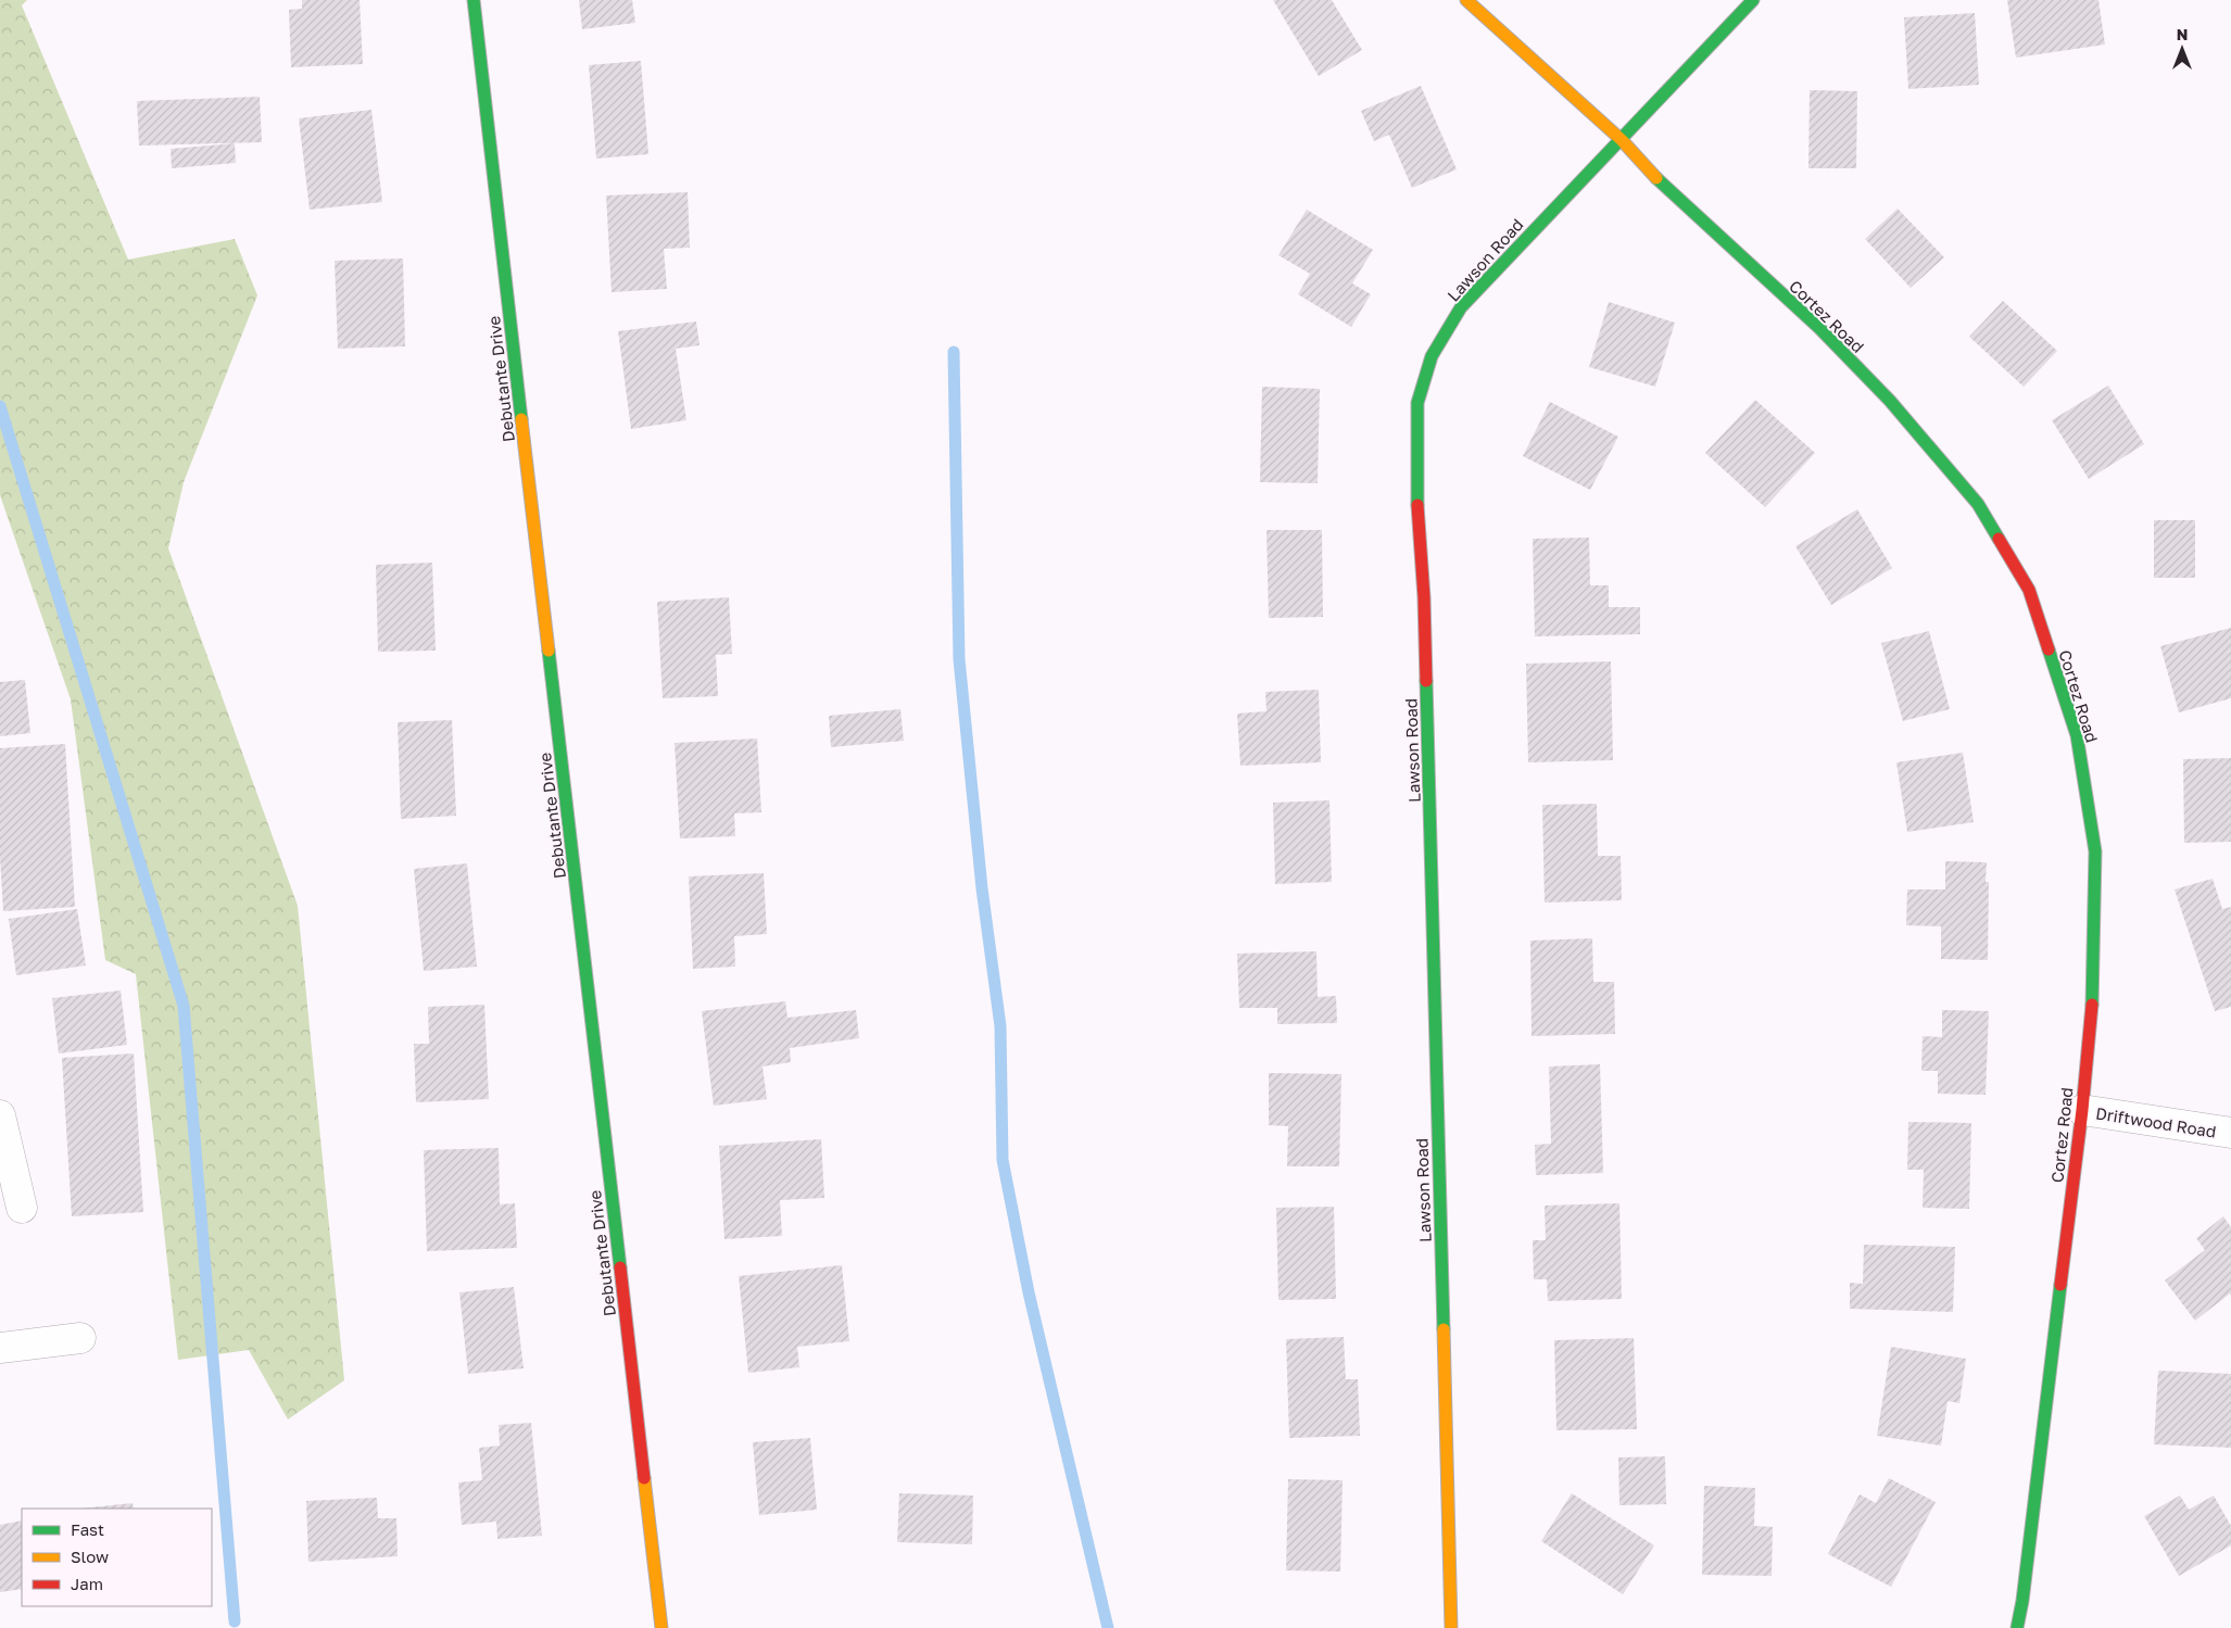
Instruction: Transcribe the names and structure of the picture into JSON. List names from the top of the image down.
{
  "streets": {
    "street": [
      "Lawson Road",
      "Cortez Road",
      "Debutante Drive",
      "Driftwood Road"
    ]
  },
  "crossings": [
    ["Lawson Road", "Cortez Road"],
    ["Cortez Road", "Driftwood Road"]
  ],
  "legend": ["Fast", "Slow", "Jam"],
  "north": "top"
}
